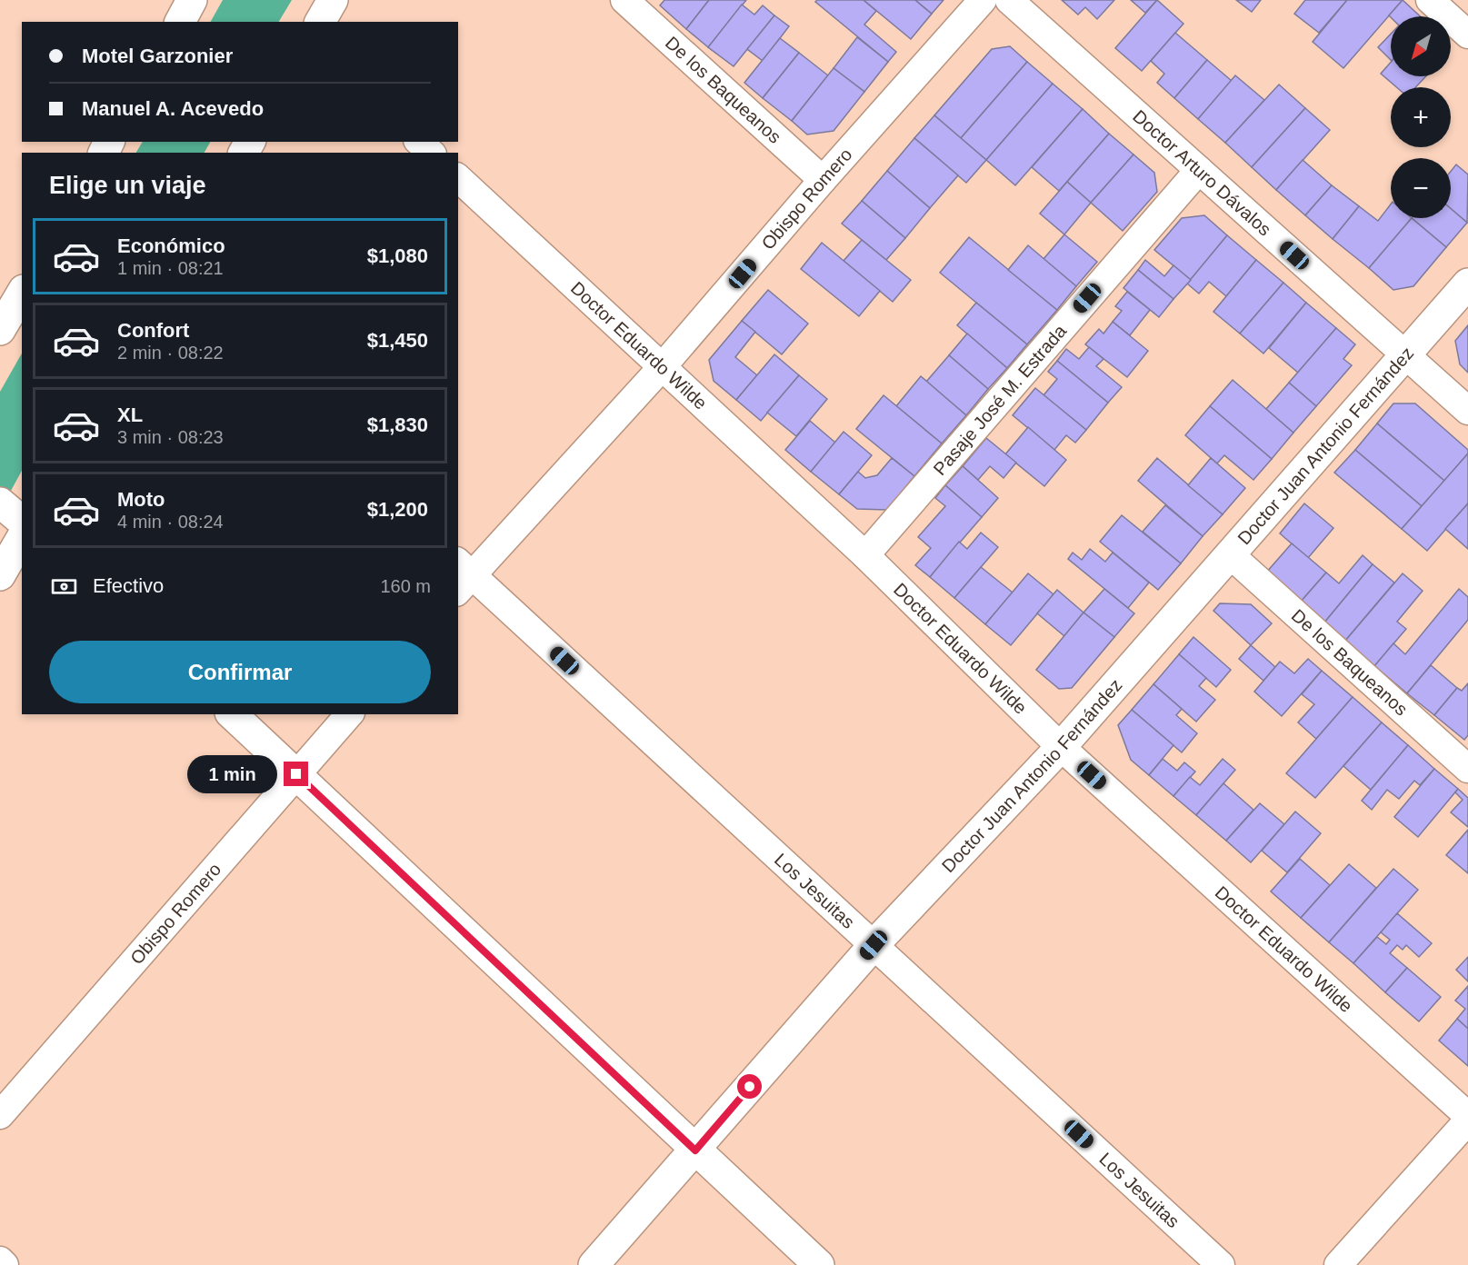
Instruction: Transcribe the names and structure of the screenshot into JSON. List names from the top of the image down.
{
  "streets": {
    "main road": ["Doctor Juan Antonio Fernández"],
    "street": [
      "De los Baqueanos",
      "Doctor Arturo Dávalos",
      "Obispo Romero",
      "Doctor Eduardo Wilde",
      "Pasaje José M. Estrada",
      "Los Jesuitas"
    ]
  },
  "crossings": [
    ["De los Baqueanos", "Obispo Romero"],
    ["De los Baqueanos", "Doctor Juan Antonio Fernández"],
    ["Doctor Arturo Dávalos", "Pasaje José M. Estrada"],
    ["Doctor Arturo Dávalos", "Doctor Juan Antonio Fernández"],
    ["Obispo Romero", "Doctor Eduardo Wilde"],
    ["Obispo Romero", "Los Jesuitas"],
    ["Doctor Eduardo Wilde", "Pasaje José M. Estrada"],
    ["Doctor Eduardo Wilde", "Doctor Juan Antonio Fernández"],
    ["Doctor Juan Antonio Fernández", "Los Jesuitas"]
  ],
  "north": "bottom left",
  "page": {
    "map_buttons": ["+", "−"],
    "banner": ["Motel Garzonier", "Manuel A. Acevedo"],
    "heading": "Elige un viaje",
    "list": [
      {
        "name": "Económico",
        "note": "1 min · 08:21",
        "value": "$1,080"
      },
      {
        "name": "Confort",
        "note": "2 min · 08:22",
        "value": "$1,450"
      },
      {
        "name": "XL",
        "note": "3 min · 08:23",
        "value": "$1,830"
      },
      {
        "name": "Moto",
        "note": "4 min · 08:24",
        "value": "$1,200"
      }
    ],
    "pay": ["Efectivo", "160 m"],
    "buttons": "Confirmar",
    "bubble": "1 min"
  }
}
